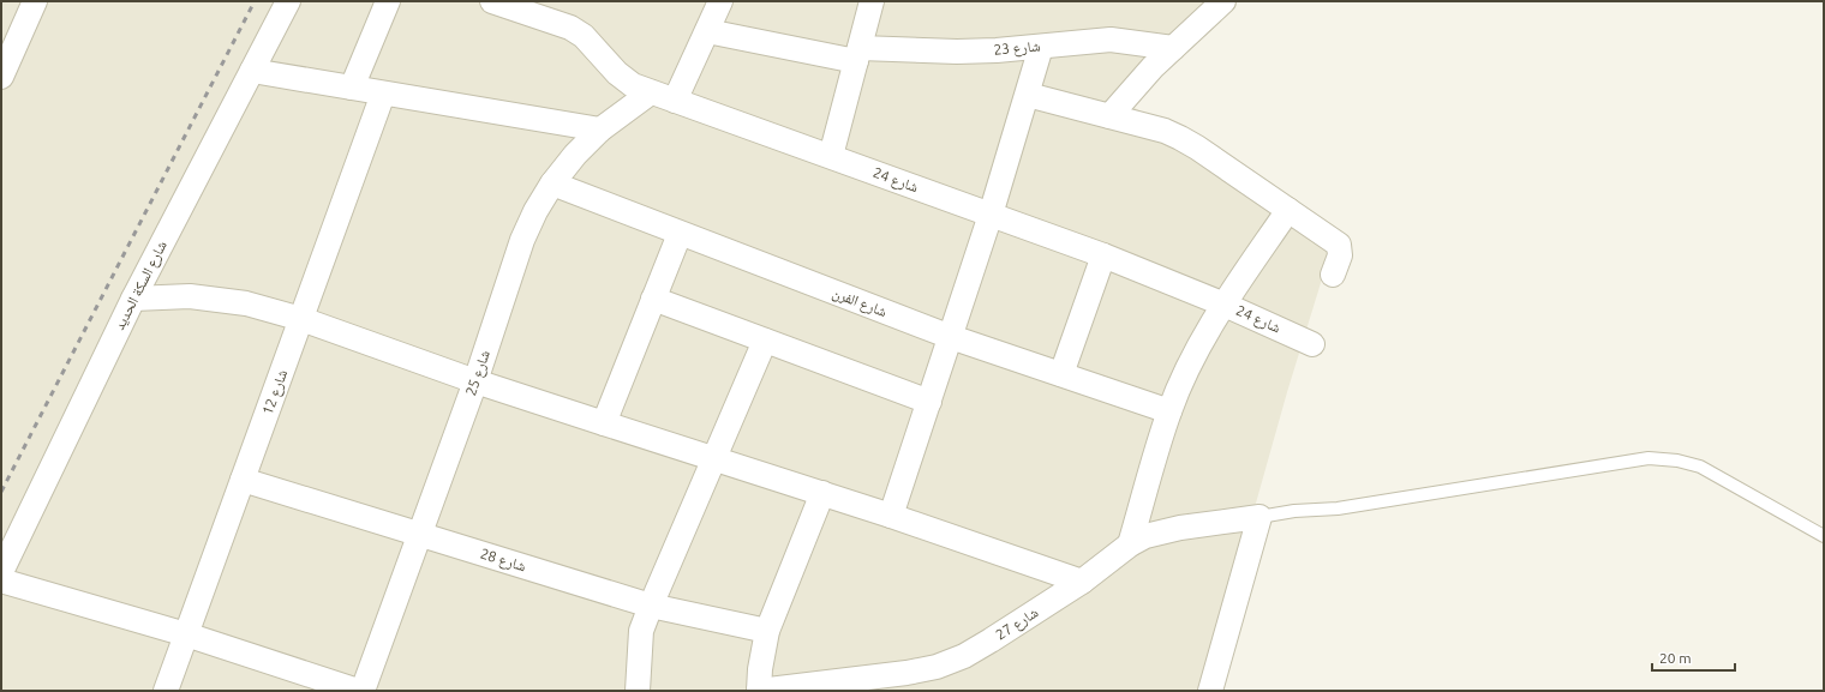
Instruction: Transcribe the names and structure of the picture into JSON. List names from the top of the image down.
{
  "streets": {
    "street": [
      "شارع 23",
      "شارع 24",
      "شارع السكة الحديد",
      "شارع الفرن",
      "شارع 25",
      "شارع 12",
      "شارع 28",
      "شارع 27"
    ]
  },
  "crossings": [
    ["شارع 24", "شارع 25"],
    ["شارع الفرن", "شارع 25"],
    ["شارع 25", "شارع 28"],
    ["شارع 12", "شارع 28"]
  ],
  "scale_bar": "20 m"
}
